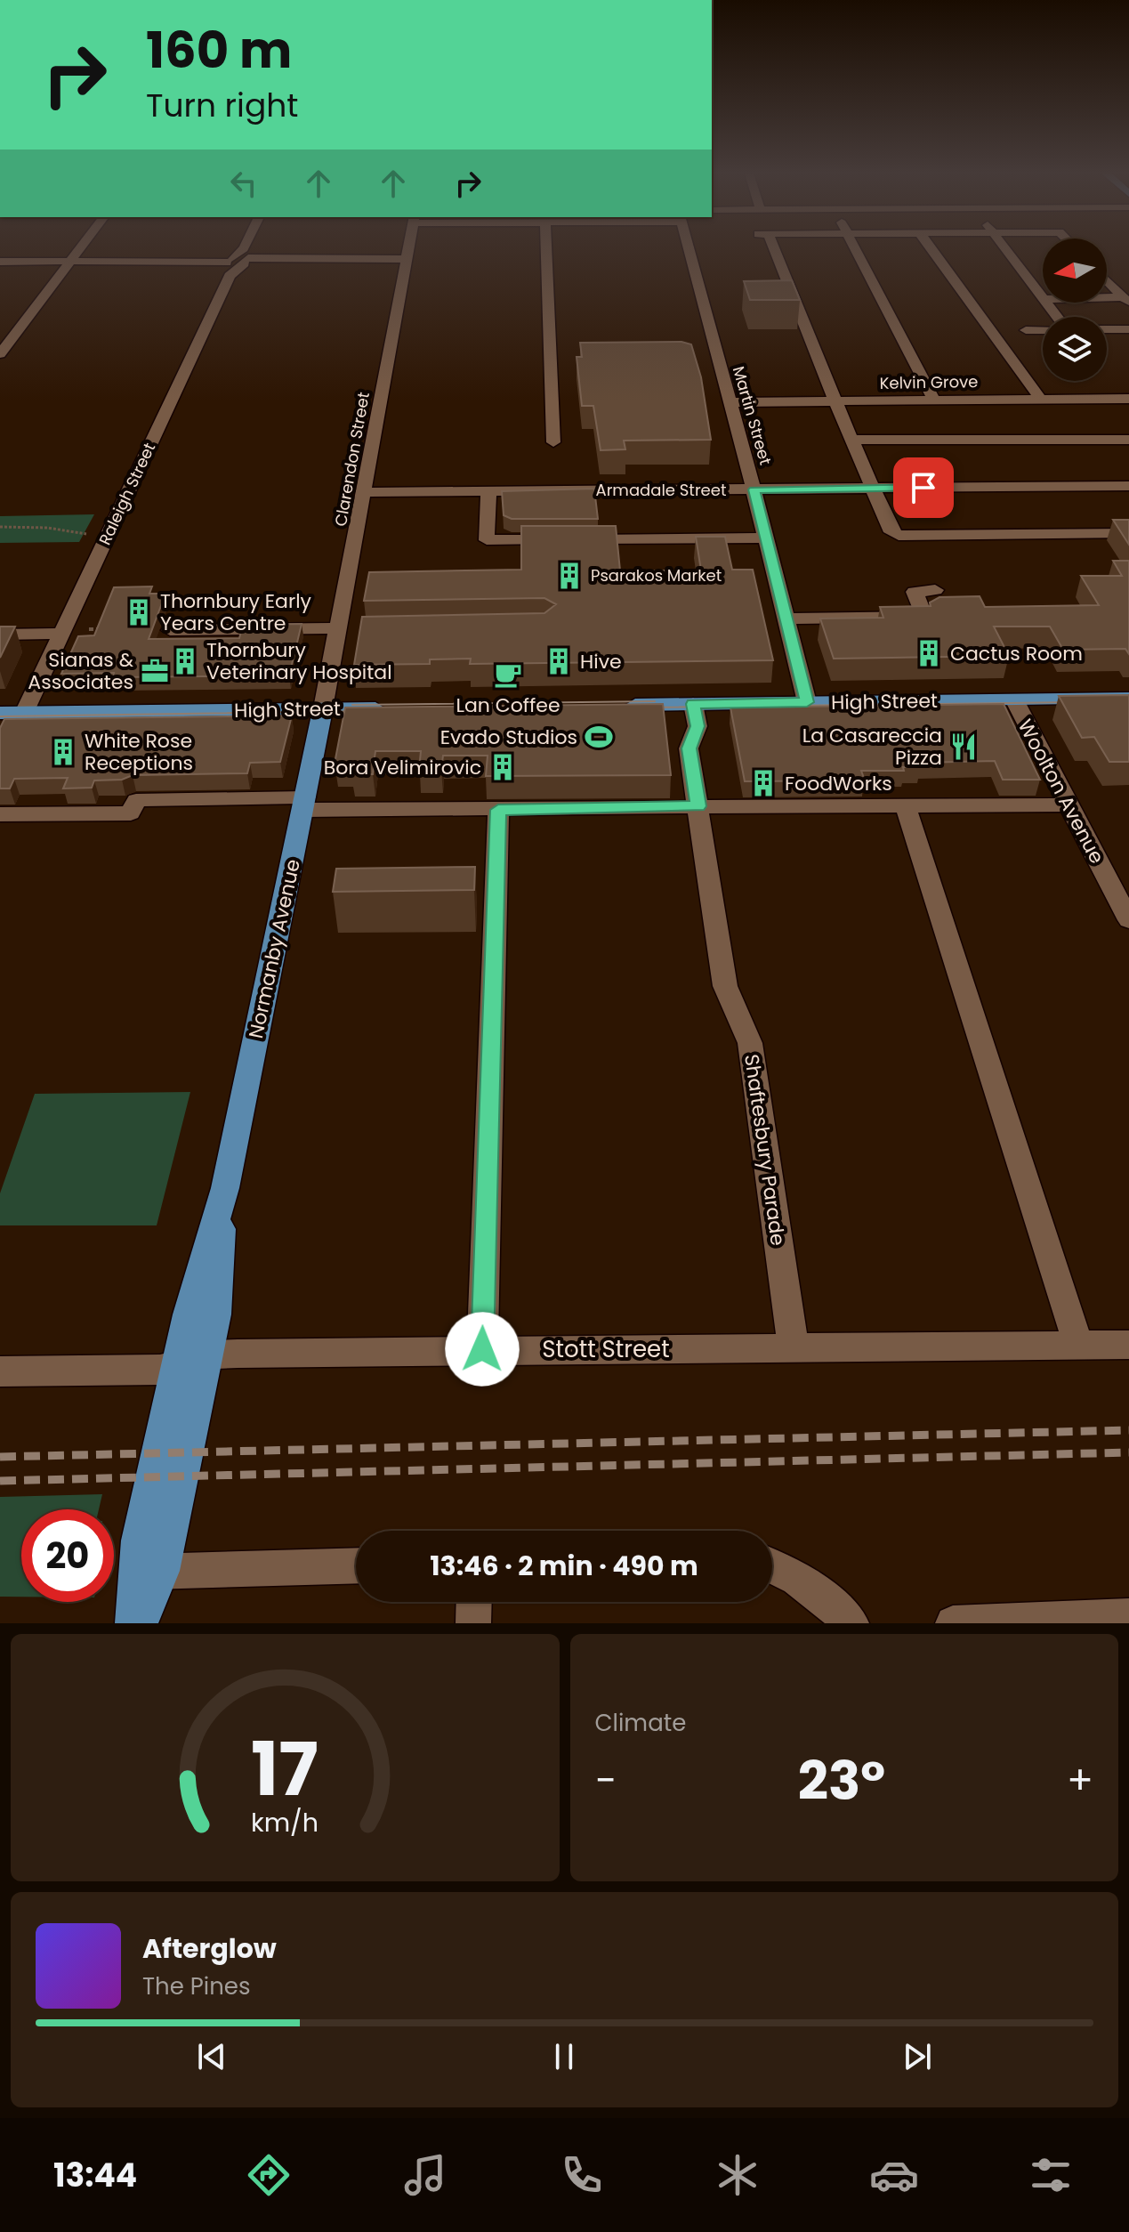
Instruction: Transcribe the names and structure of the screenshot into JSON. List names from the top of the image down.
{
  "streets": {
    "main road": ["High Street", "Normanby Avenue"],
    "street": [
      "Kelvin Grove",
      "Martin Street",
      "Clarendon Street",
      "Armadale Street",
      "Raleigh Street",
      "Woolton Avenue",
      "Shaftesbury Parade",
      "Stott Street"
    ]
  },
  "crossings": [
    ["Kelvin Grove", "Martin Street"],
    ["Martin Street", "Armadale Street"],
    ["Martin Street", "High Street"],
    ["Clarendon Street", "Armadale Street"],
    ["Clarendon Street", "High Street"],
    ["Clarendon Street", "Normanby Avenue"],
    ["Raleigh Street", "High Street"],
    ["High Street", "Woolton Avenue"],
    ["High Street", "Normanby Avenue"],
    ["High Street", "Shaftesbury Parade"],
    ["Normanby Avenue", "Stott Street"],
    ["Shaftesbury Parade", "Stott Street"]
  ],
  "places": {
    "building": [
      "Psarakos Market",
      "Thornbury Early Years Centre",
      "Cactus Room",
      "Thornbury Veterinary Hospital",
      "Hive",
      "White Rose Receptions",
      "Bora Velimirovic",
      "FoodWorks"
    ],
    "office": ["Sianas & Associates"],
    "cafe": ["Lan Coffee"],
    "sports": ["Evado Studios"],
    "restaurant": ["La Casareccia Pizza"]
  },
  "north": "left",
  "page": {
    "turn": ["160 m", "Turn right"],
    "limit": "20",
    "trip": "13:46 · 2 min · 490 m",
    "tile": "Climate",
    "heat": ["−", "23°", "+"],
    "song": ["Afterglow", "The Pines"],
    "tabs": "13:44",
    "gauge": ["17", "km/h"]
  }
}
